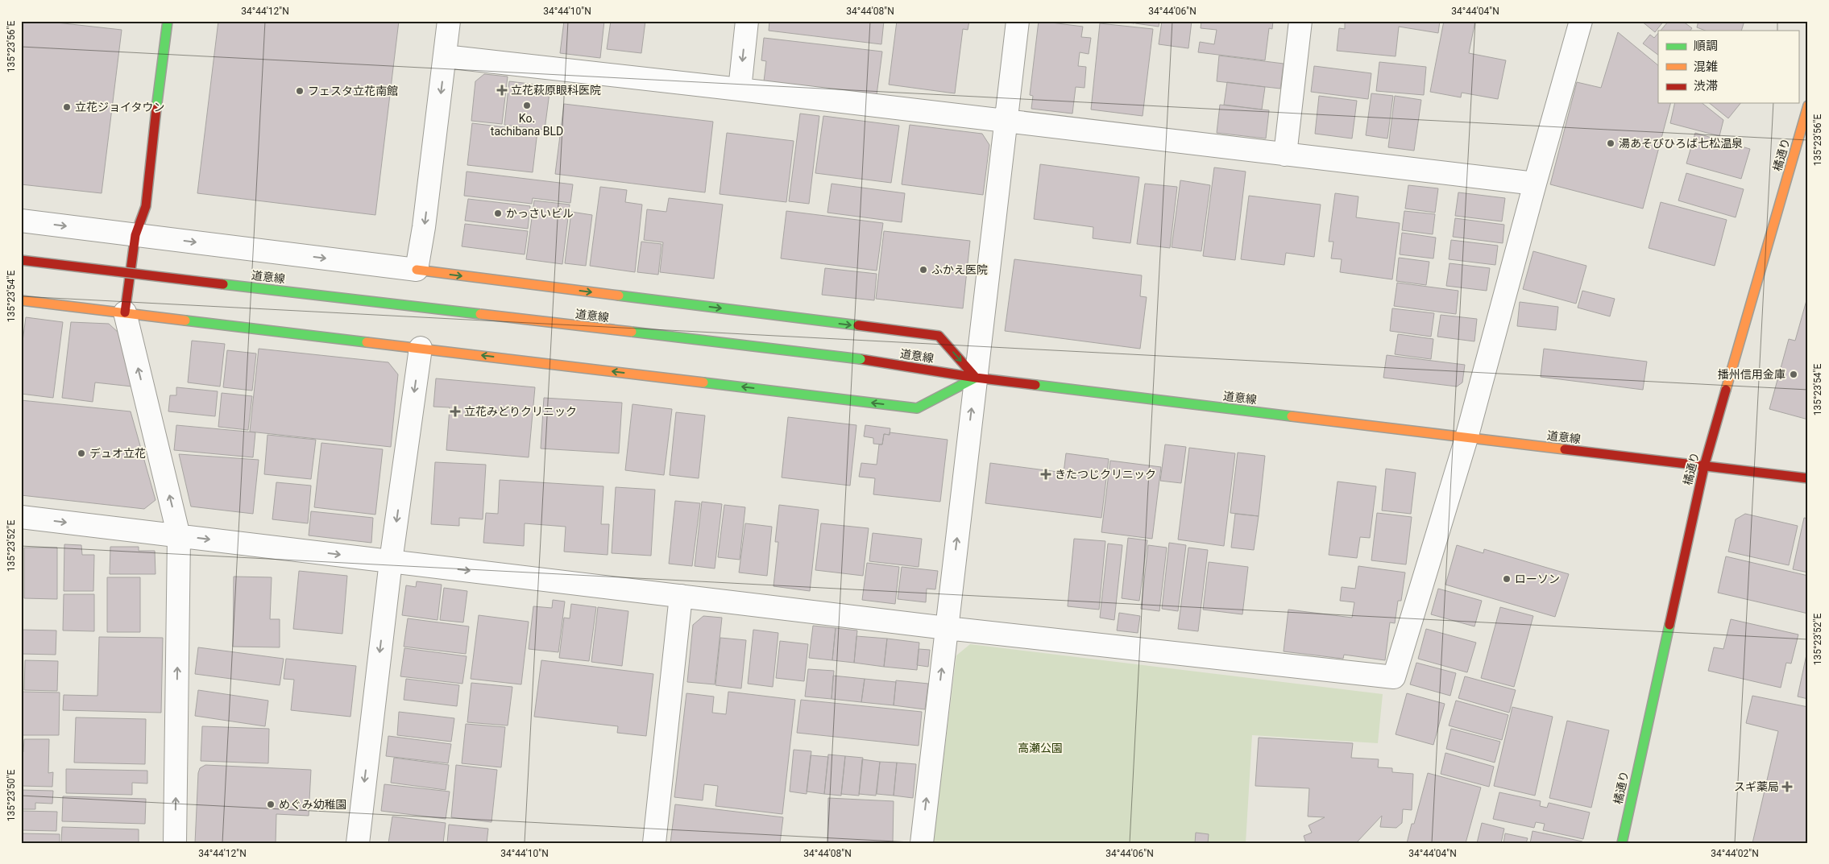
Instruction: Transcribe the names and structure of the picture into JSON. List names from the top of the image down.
{
  "streets": {
    "street": ["橘通り", "道意線"]
  },
  "crossings": [
    ["橘通り", "道意線"]
  ],
  "parks": ["高瀬公園"],
  "places": {
    "health": [
      "立花萩原眼科医院",
      "立花みどりクリニック",
      "きたつじクリニック",
      "スギ薬局"
    ],
    "other": [
      "フェスタ立花南館",
      "Ko. tachibana BLD",
      "立花ジョイタウン",
      "湯あそびひろば七松温泉",
      "かっさいビル",
      "ふかえ医院",
      "播州信用金庫",
      "デュオ立花",
      "ローソン",
      "めぐみ幼稚園"
    ]
  },
  "legend": ["順調", "混雑", "渋滞"],
  "coordinates": [
    "34°44'12\"N",
    "34°44'10\"N",
    "34°44'08\"N",
    "34°44'06\"N",
    "34°44'04\"N",
    "135°23'56\"E",
    "135°23'54\"E",
    "135°23'52\"E",
    "135°23'50\"E",
    "34°44'02\"N"
  ]
}
